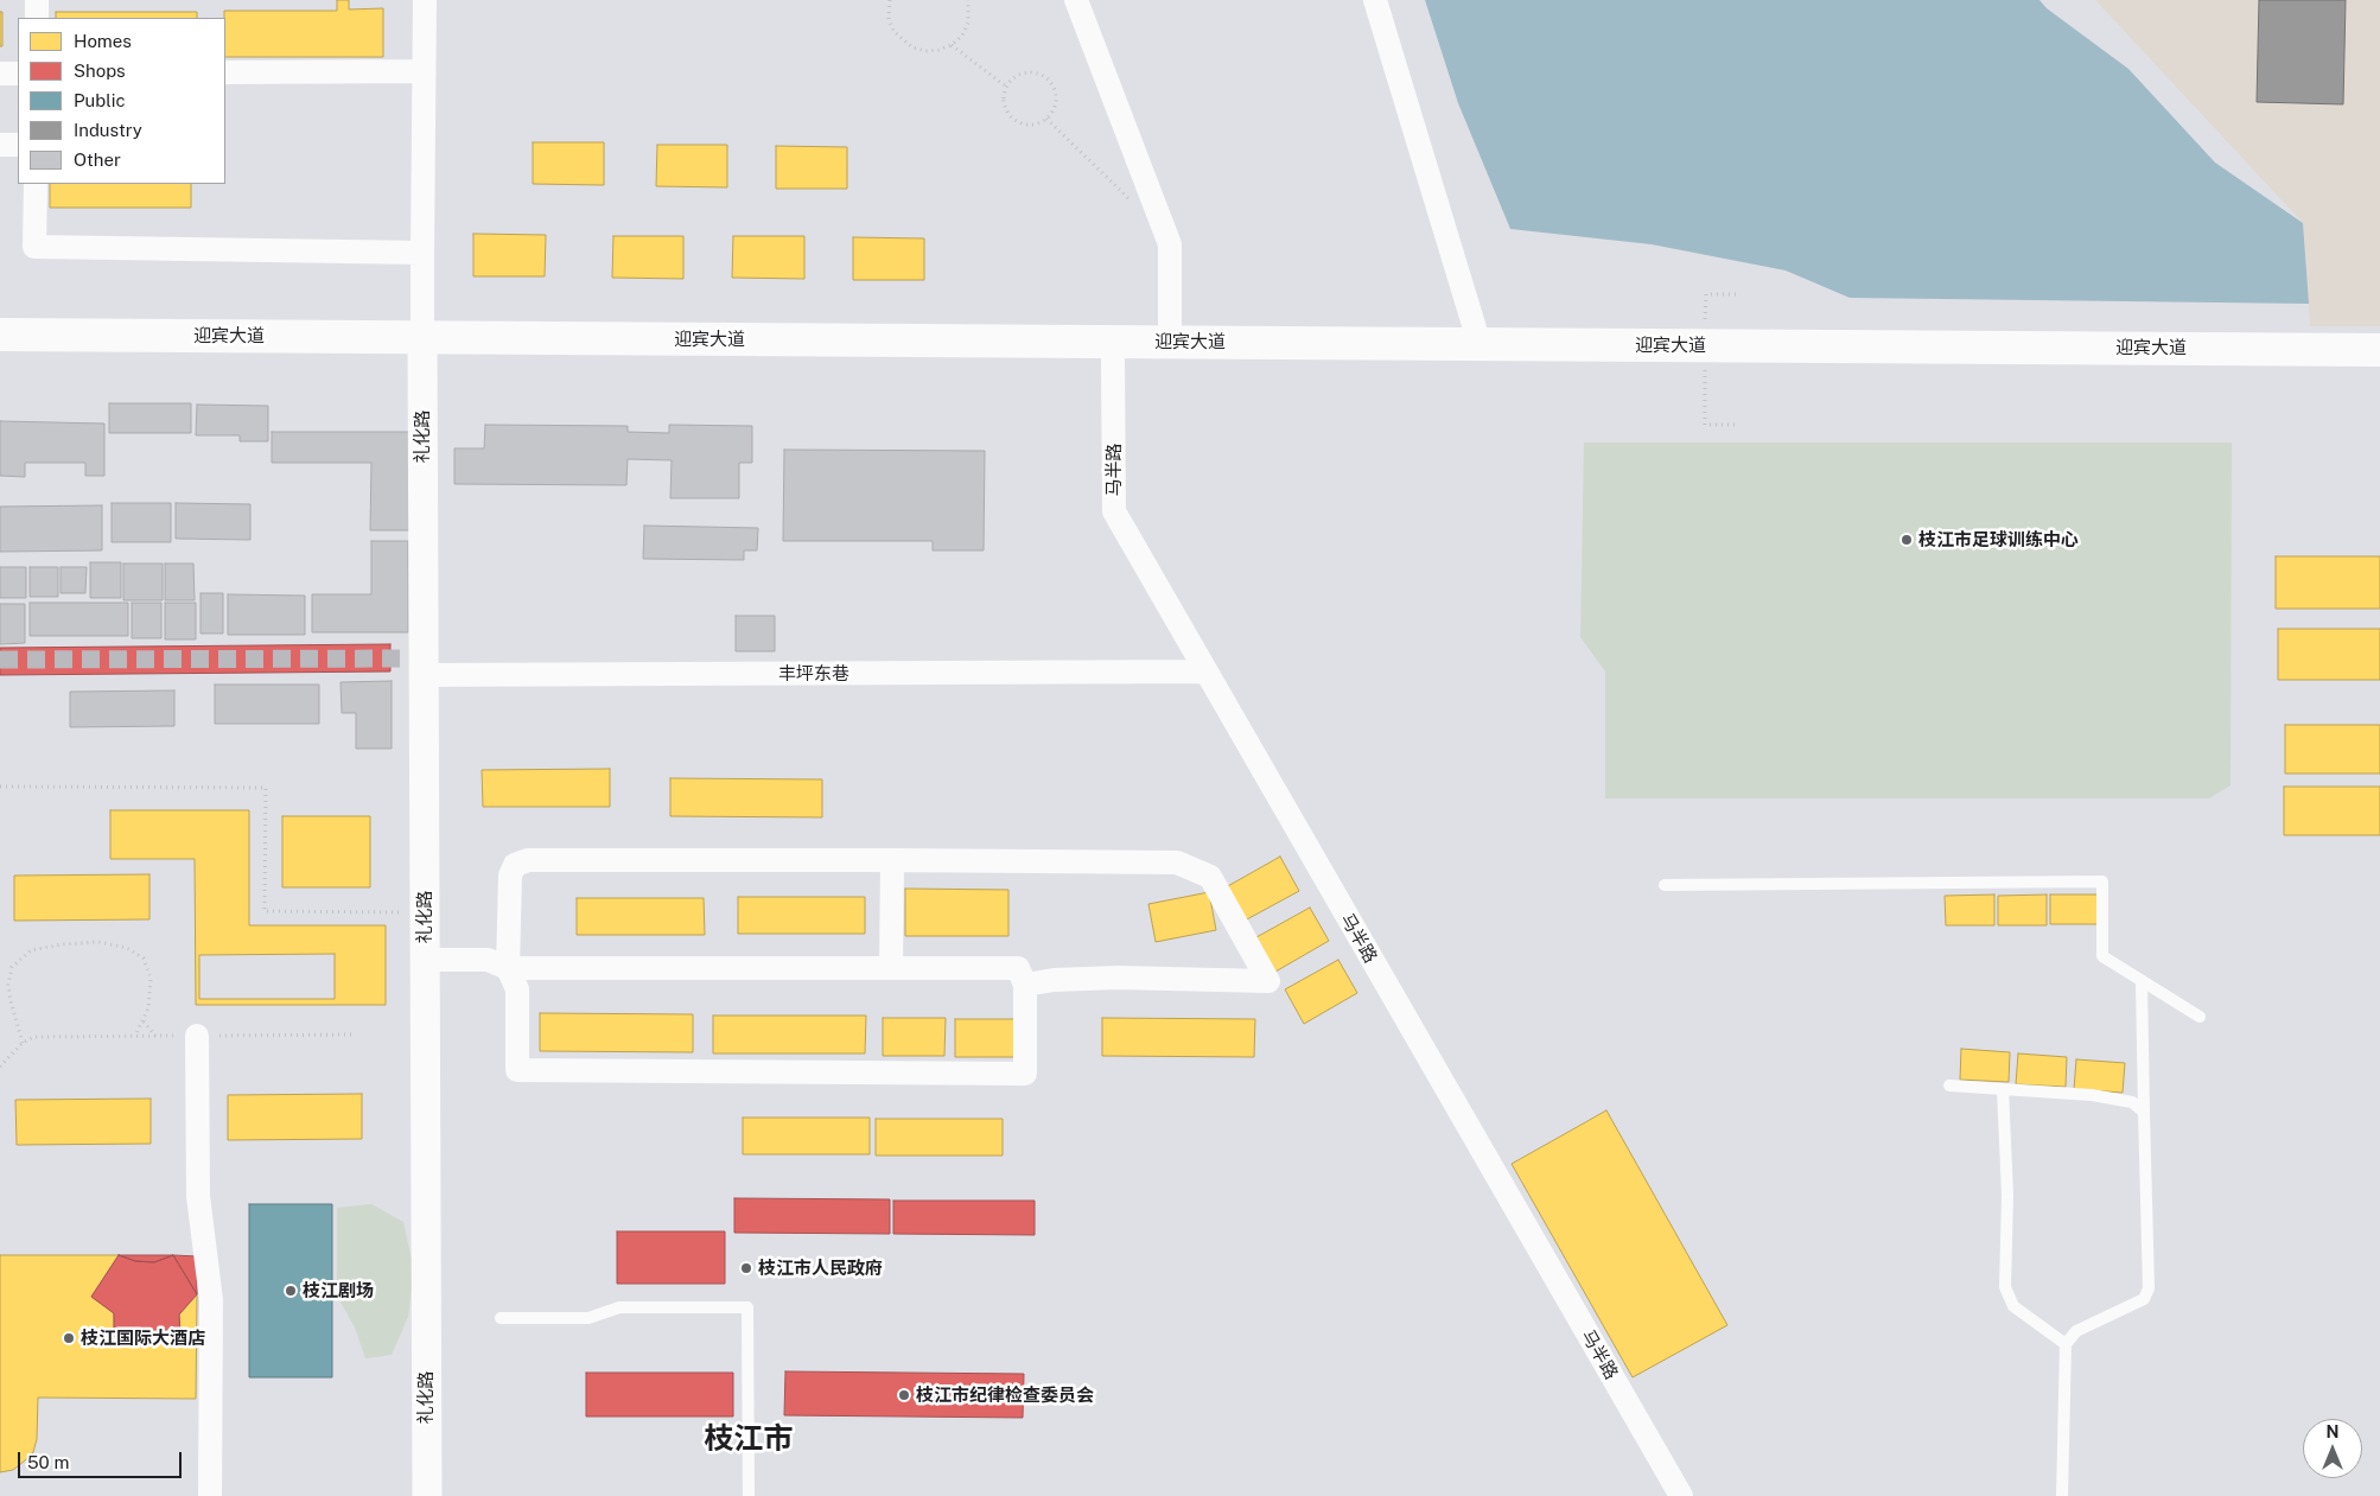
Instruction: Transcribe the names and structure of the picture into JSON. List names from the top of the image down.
{
  "streets": {
    "main road": ["迎宾大道"],
    "street": ["礼化路", "马半路", "丰坪东巷"]
  },
  "crossings": [
    ["迎宾大道", "礼化路"],
    ["迎宾大道", "马半路"],
    ["礼化路", "丰坪东巷"],
    ["马半路", "丰坪东巷"]
  ],
  "districts": ["枝江市"],
  "places": [
    "枝江市足球训练中心",
    "枝江市人民政府",
    "枝江剧场",
    "枝江国际大酒店",
    "枝江市纪律检查委员会"
  ],
  "legend": [
    "Homes",
    "Shops",
    "Public",
    "Industry",
    "Other"
  ],
  "scale_bar": "50 m",
  "north": "top"
}
